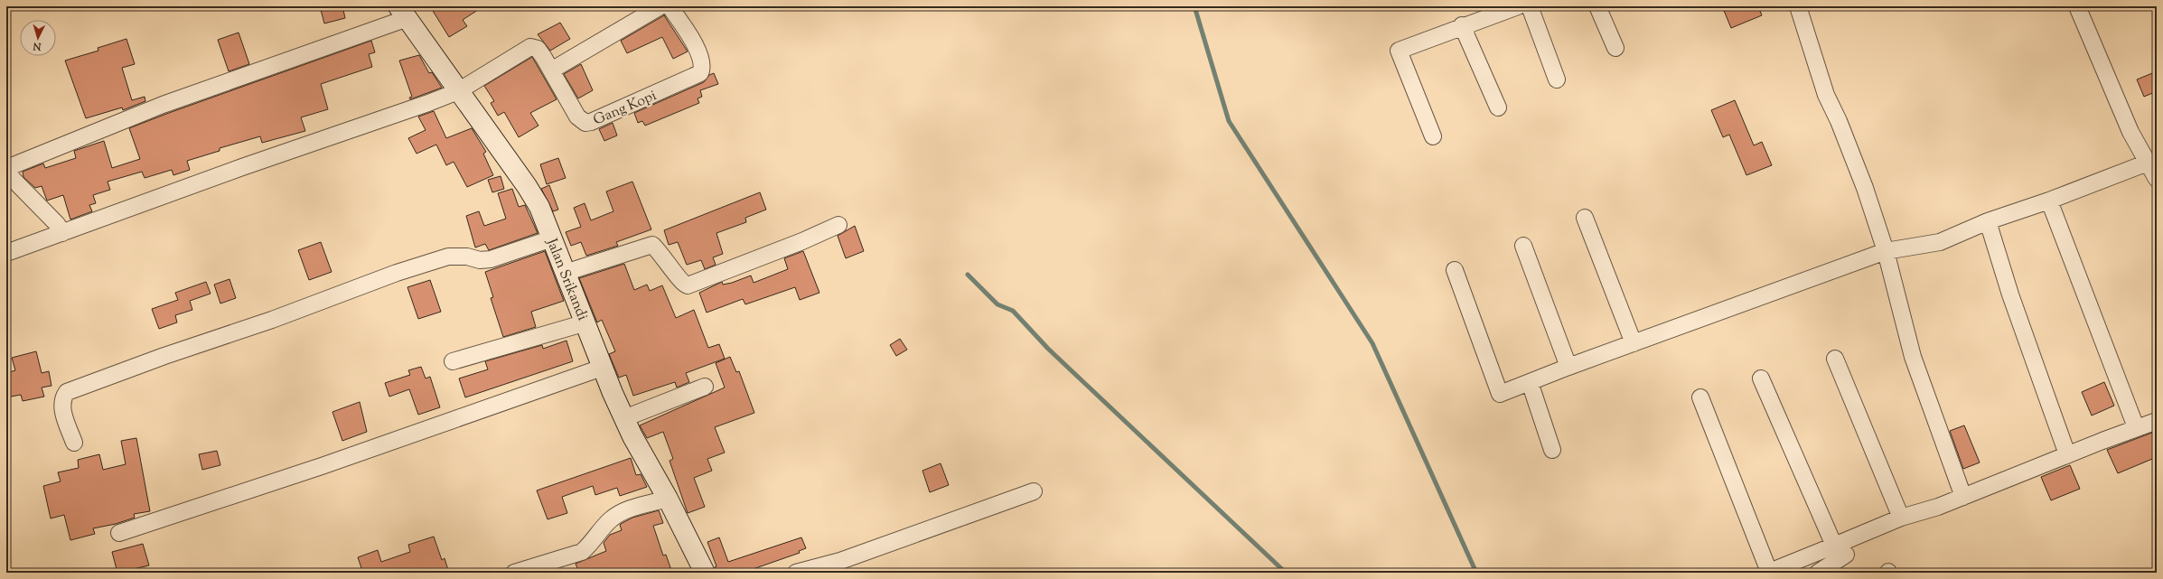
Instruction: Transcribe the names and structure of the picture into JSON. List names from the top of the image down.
{
  "streets": {
    "street": ["Gang Kopi", "Jalan Srikandi"]
  },
  "crossings": [
    ["Gang Kopi", "Jalan Srikandi"]
  ],
  "north": "bottom"
}
